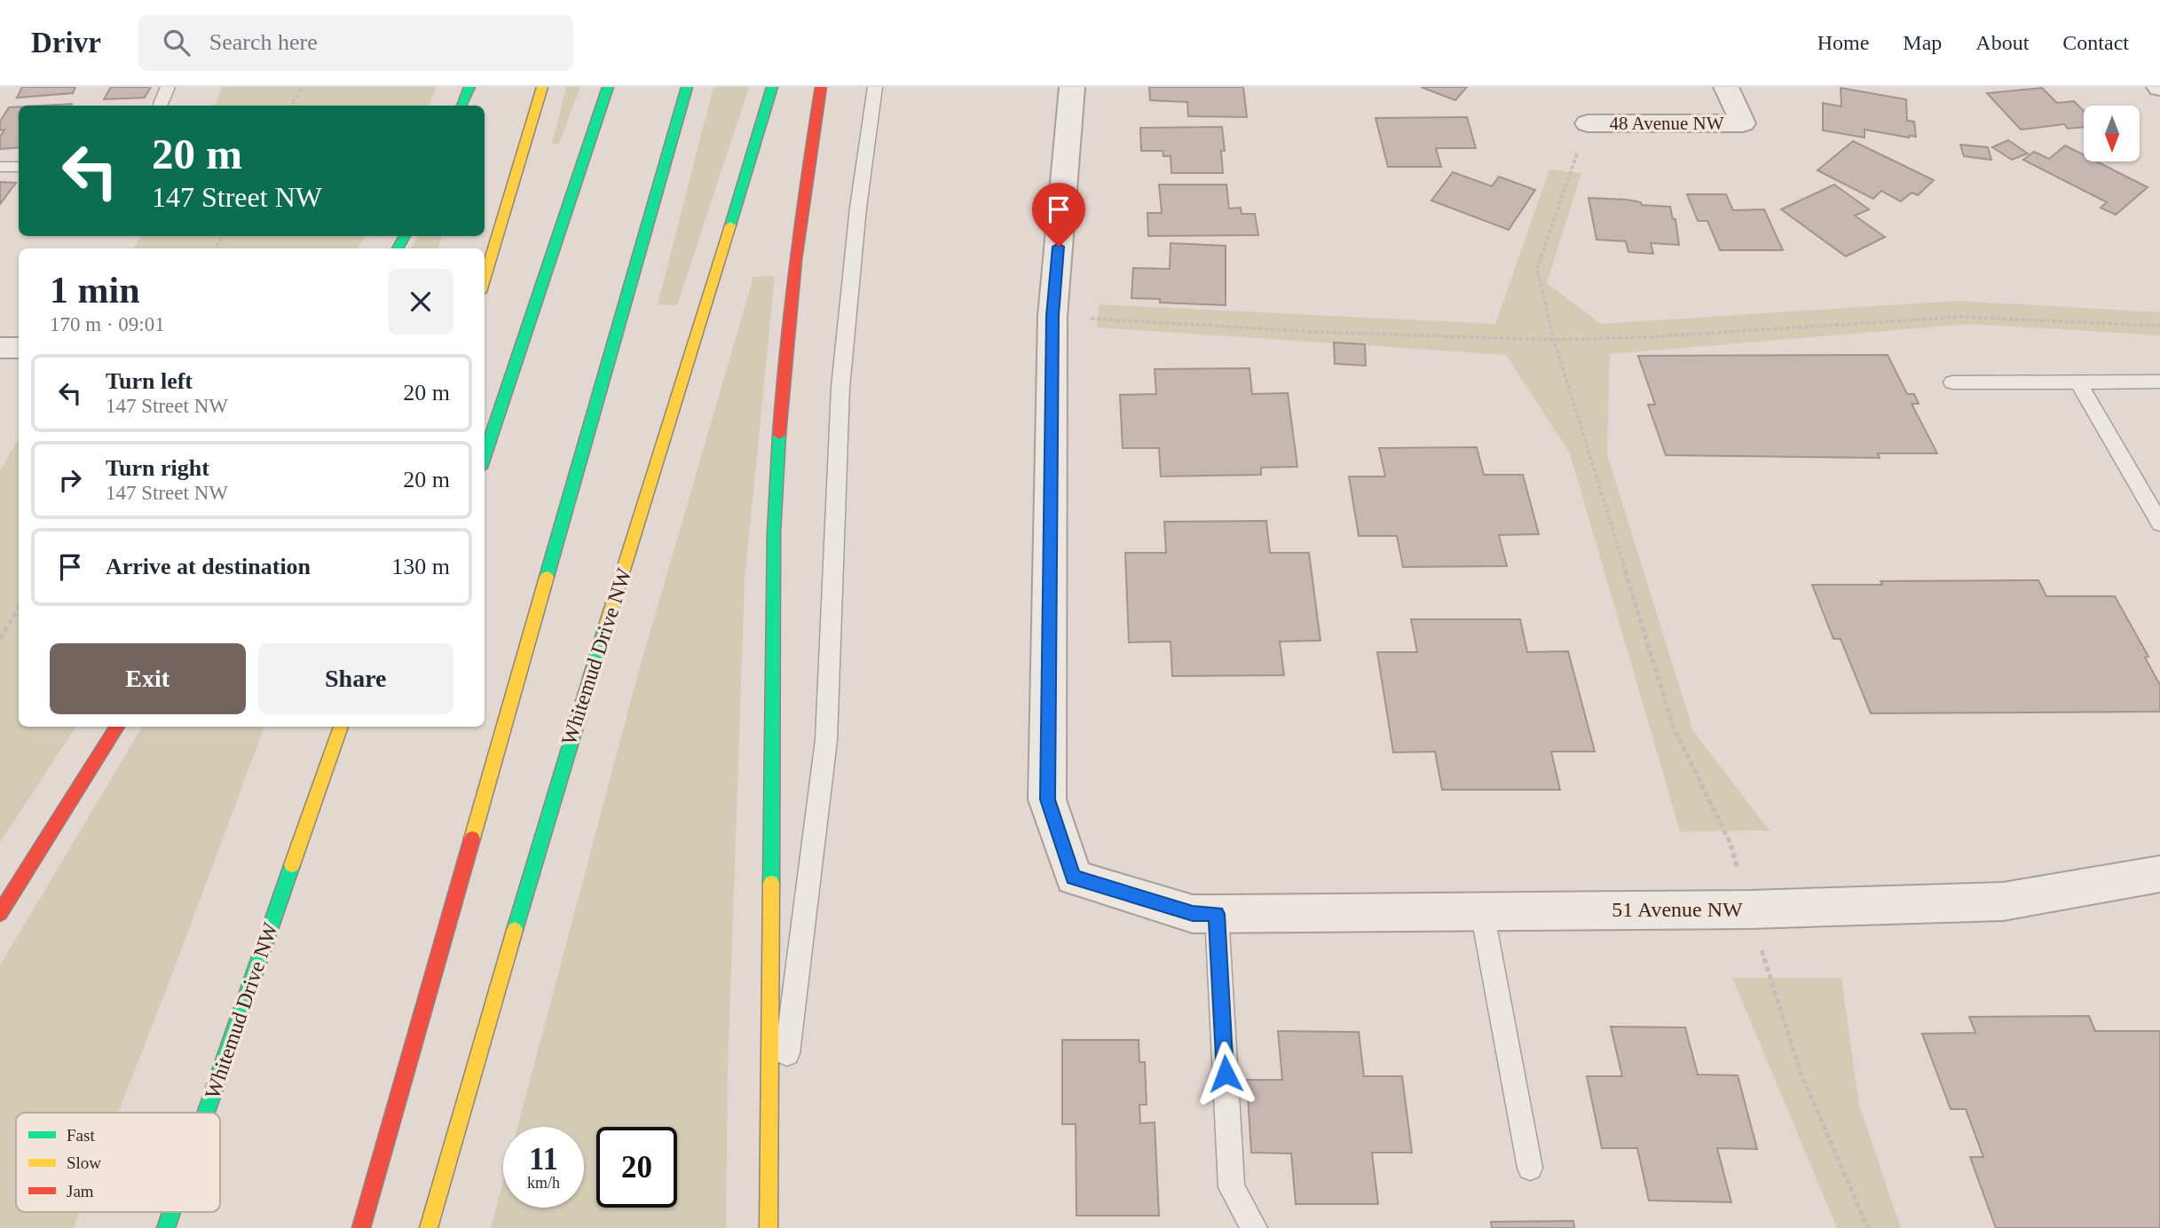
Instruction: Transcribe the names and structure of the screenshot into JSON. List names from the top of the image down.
{
  "streets": {
    "highway": ["Whitemud Drive NW"],
    "street": ["48 Avenue NW", "51 Avenue NW"]
  },
  "legend": ["Fast", "Slow", "Jam"],
  "north": "bottom",
  "page": {
    "header": "Drivr",
    "search": "Search here",
    "nav": [
      "Home",
      "Map",
      "About",
      "Contact"
    ],
    "turn": ["20 m", "147 Street NW"],
    "heading": ["1 min", "170 m · 09:01"],
    "list": [
      {
        "name": "Turn left",
        "note": "147 Street NW",
        "value": "20 m"
      },
      {
        "name": "Turn right",
        "note": "147 Street NW",
        "value": "20 m"
      },
      {
        "name": "Arrive at destination",
        "value": "130 m"
      }
    ],
    "buttons": ["Exit", "Share"],
    "speed": "11 km/h",
    "limit": "20"
  }
}
